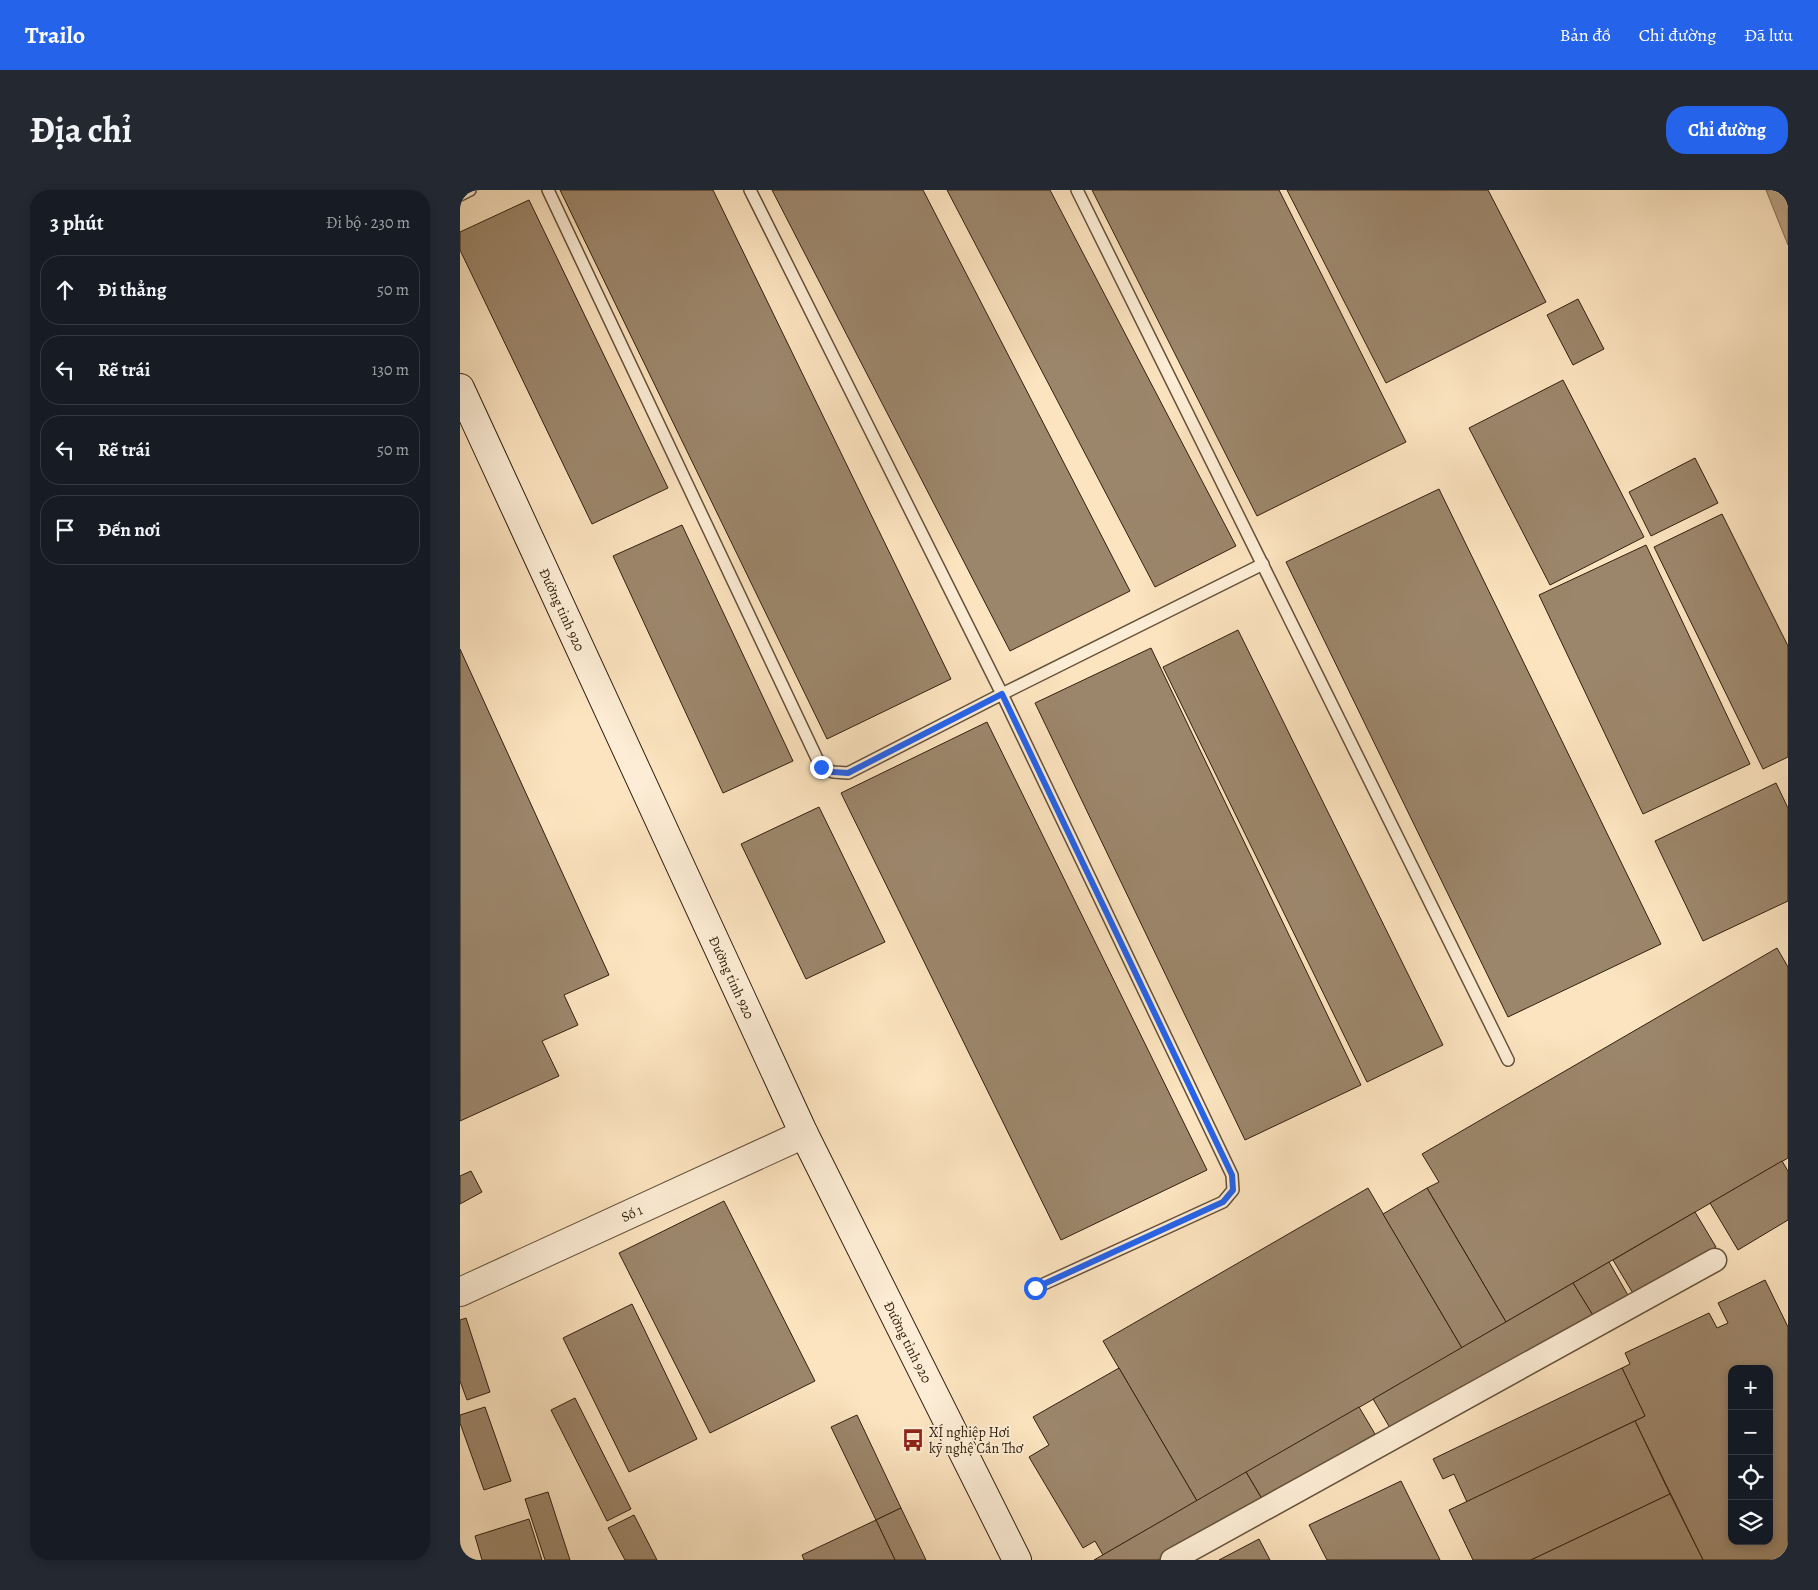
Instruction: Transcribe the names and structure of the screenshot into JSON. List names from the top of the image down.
{
  "streets": {
    "main road": ["Đường tỉnh 920", "Số 1"]
  },
  "crossings": [
    ["Đường tỉnh 920", "Số 1"]
  ],
  "places": {
    "bus stop": ["XÍ nghiệp Hơi kỹ nghệ Cần Thơ"]
  },
  "page": {
    "header": "Trailo",
    "nav": ["Bản đồ", "Chỉ đường", "Đã lưu"],
    "title": "Địa chỉ",
    "buttons": "Chỉ đường",
    "heading": ["3 phút", "Đi bộ · 230 m"],
    "list": [
      ["Đi thẳng", "50 m"],
      ["Rẽ trái", "130 m"],
      ["Rẽ trái", "50 m"],
      "Đến nơi"
    ],
    "map_buttons": ["+", "−"]
  }
}
